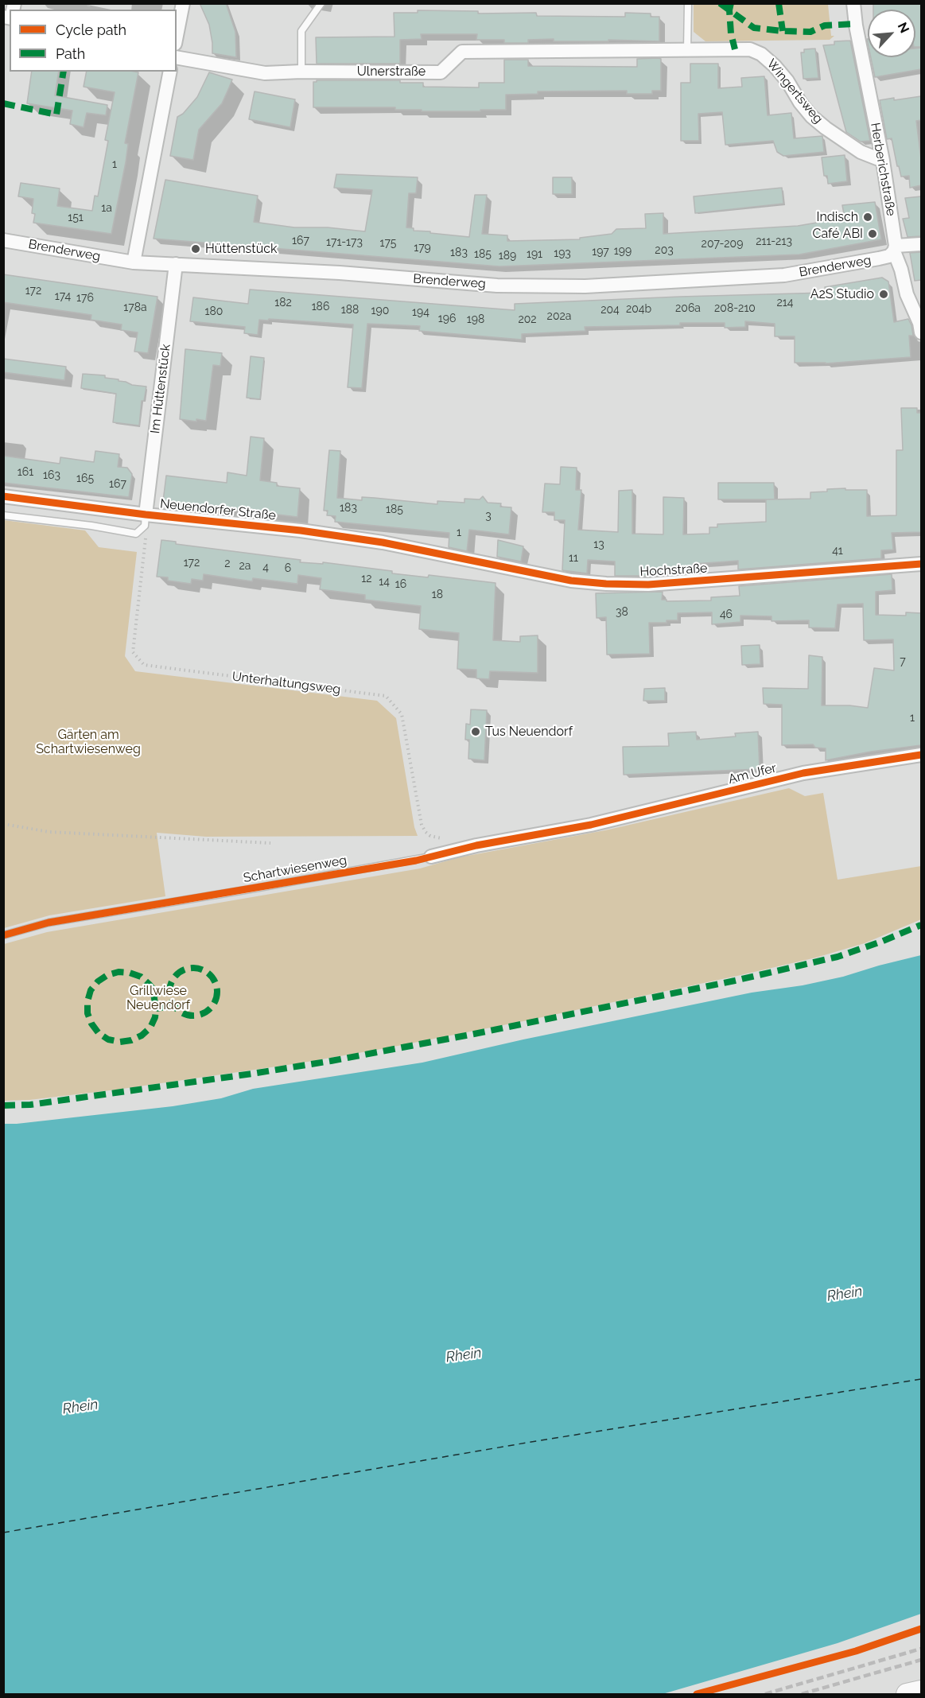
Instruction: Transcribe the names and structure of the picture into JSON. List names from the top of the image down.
{
  "streets": {
    "street": [
      "Ulnerstraße",
      "Wingertsweg",
      "Herberichstraße",
      "Brenderweg",
      "Im Hüttenstück",
      "Neuendorfer Straße",
      "Hochstraße",
      "Am Ufer",
      "Schartwiesenweg"
    ],
    "path": ["Unterhaltungsweg"]
  },
  "crossings": [
    ["Ulnerstraße", "Wingertsweg"],
    ["Wingertsweg", "Herberichstraße"],
    ["Herberichstraße", "Brenderweg"],
    ["Brenderweg", "Im Hüttenstück"],
    ["Im Hüttenstück", "Neuendorfer Straße"],
    ["Im Hüttenstück", "Unterhaltungsweg"],
    ["Neuendorfer Straße", "Hochstraße"],
    ["Neuendorfer Straße", "Unterhaltungsweg"],
    ["Am Ufer", "Schartwiesenweg"]
  ],
  "water": ["Rhein"],
  "parks": ["Gärten am Schartwiesenweg", "Grillwiese Neuendorf"],
  "places": [
    "Indisch",
    "Café ABI",
    "Hüttenstück",
    "A2S Studio",
    "Tus Neuendorf"
  ],
  "house_numbers": [
    "1",
    "1a",
    "151",
    "167",
    "211-213",
    "171-173",
    "175",
    "207-209",
    "179",
    "203",
    "199",
    "197",
    "183",
    "193",
    "185",
    "191",
    "189",
    "172",
    "174",
    "176",
    "182",
    "214",
    "186",
    "178a",
    "206a",
    "208-210",
    "204b",
    "188",
    "204",
    "190",
    "180",
    "194",
    "202a",
    "196",
    "198",
    "202",
    "161",
    "163",
    "165",
    "167",
    "183",
    "185",
    "3",
    "1",
    "13",
    "41",
    "11",
    "172",
    "2",
    "2a",
    "4",
    "6",
    "12",
    "14",
    "16",
    "18",
    "38",
    "46",
    "7",
    "1"
  ],
  "legend": ["Cycle path", "Path"],
  "north": "top right"
}
